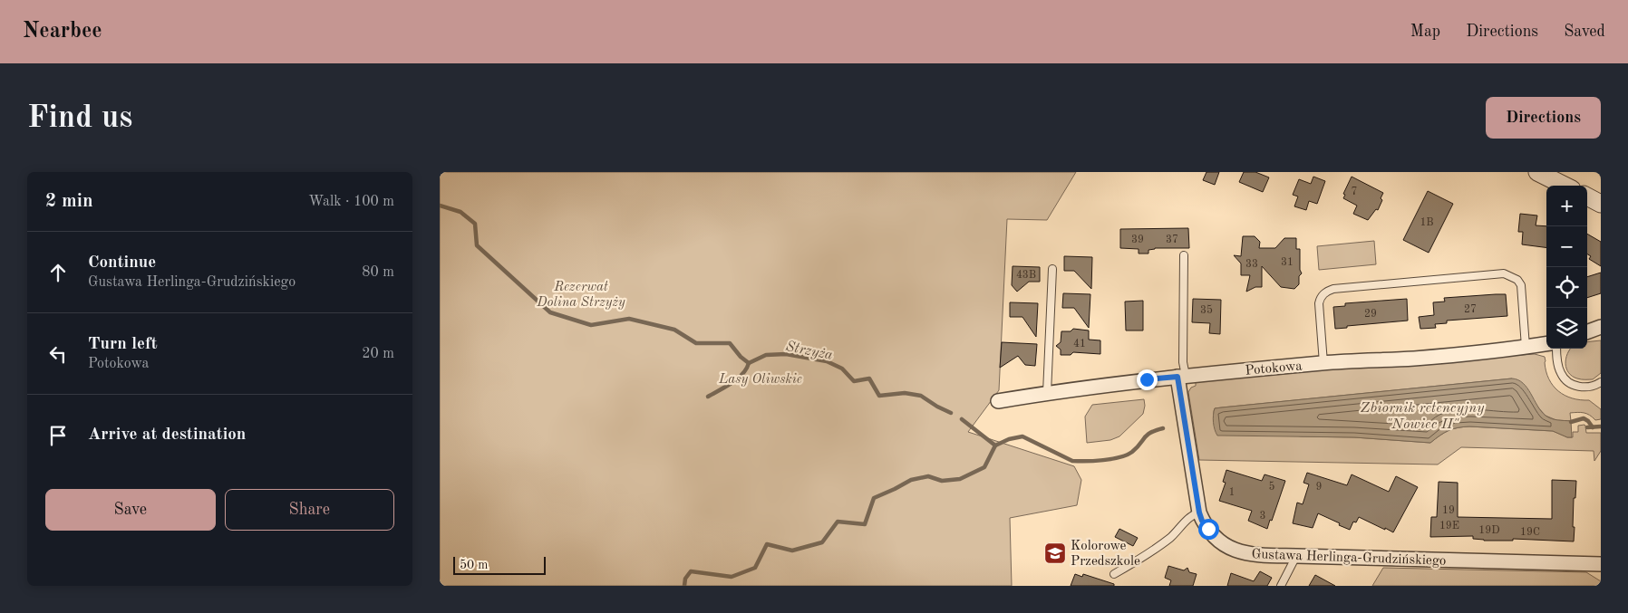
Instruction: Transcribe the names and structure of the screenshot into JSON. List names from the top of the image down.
{
  "streets": {
    "street": ["Potokowa", "Gustawa Herlinga-Grudzińskiego"]
  },
  "crossings": [
    ["Potokowa", "Gustawa Herlinga-Grudzińskiego"]
  ],
  "water": ["Strzyża", "Zbiornik retencyjny \"Nowiec II\""],
  "parks": ["Rezerwat Dolina Strzyży", "Lasy Oliwskie"],
  "places": {
    "school or university": ["Kolorowe Przedszkole"]
  },
  "house_numbers": [
    "7",
    "1B",
    "39",
    "37",
    "31",
    "33",
    "43B",
    "27",
    "35",
    "29",
    "41",
    "5",
    "9",
    "1",
    "19",
    "3",
    "19E",
    "19D",
    "19C"
  ],
  "scale_bar": "50 m",
  "page": {
    "header": "Nearbee",
    "nav": ["Map", "Directions", "Saved"],
    "buttons": [
      "Directions",
      ["Save", "Share"]
    ],
    "title": "Find us",
    "heading": ["2 min", "Walk · 100 m"],
    "map_buttons": ["+", "−"],
    "list": [
      ["Continue", "Gustawa Herlinga-Grudzińskiego", "80 m"],
      ["Turn left", "Potokowa", "20 m"],
      "Arrive at destination"
    ],
    "scale": "50 m"
  }
}
